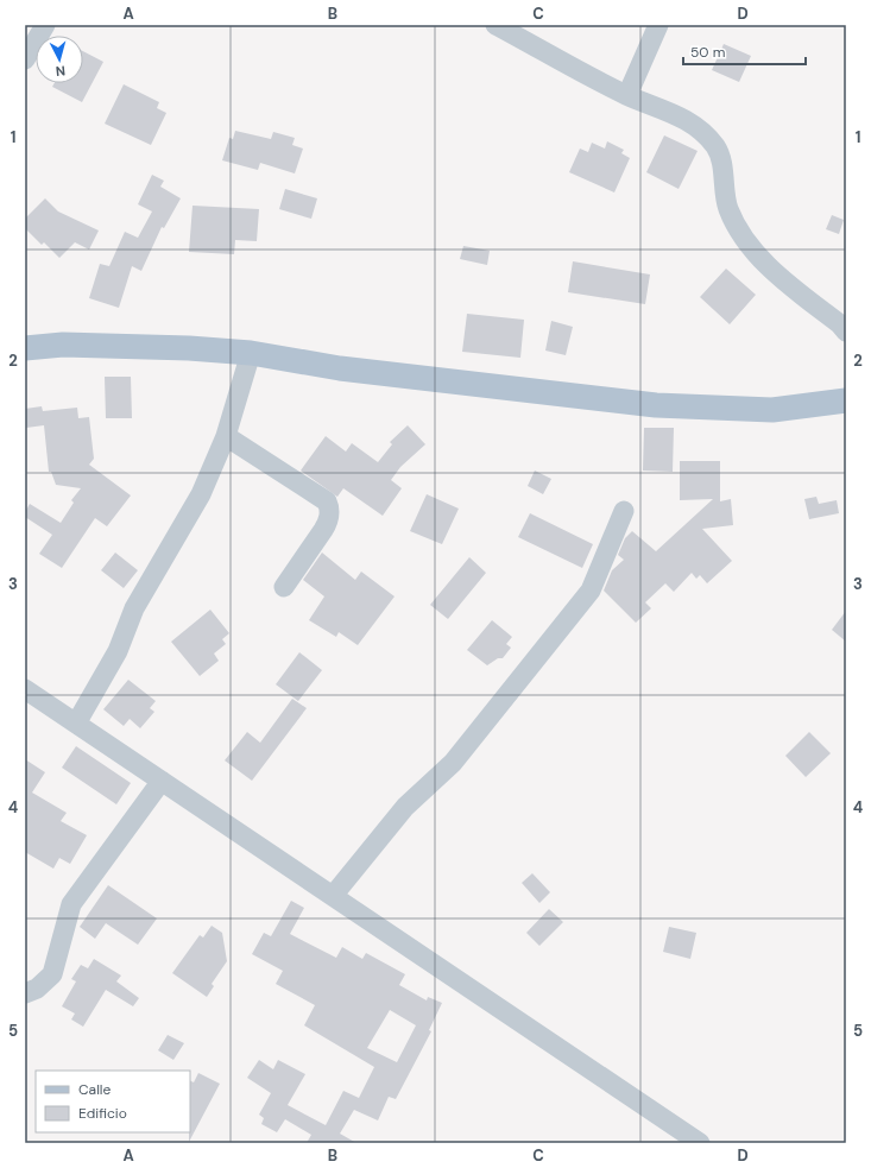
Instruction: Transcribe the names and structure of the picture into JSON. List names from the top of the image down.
{
  "legend": ["Calle", "Edificio"],
  "scale_bar": "50 m",
  "north": "bottom",
  "grid": {
    "columns": [
      "A",
      "B",
      "C",
      "D"
    ],
    "rows": [
      "1",
      "2",
      "3",
      "4",
      "5"
    ]
  }
}
